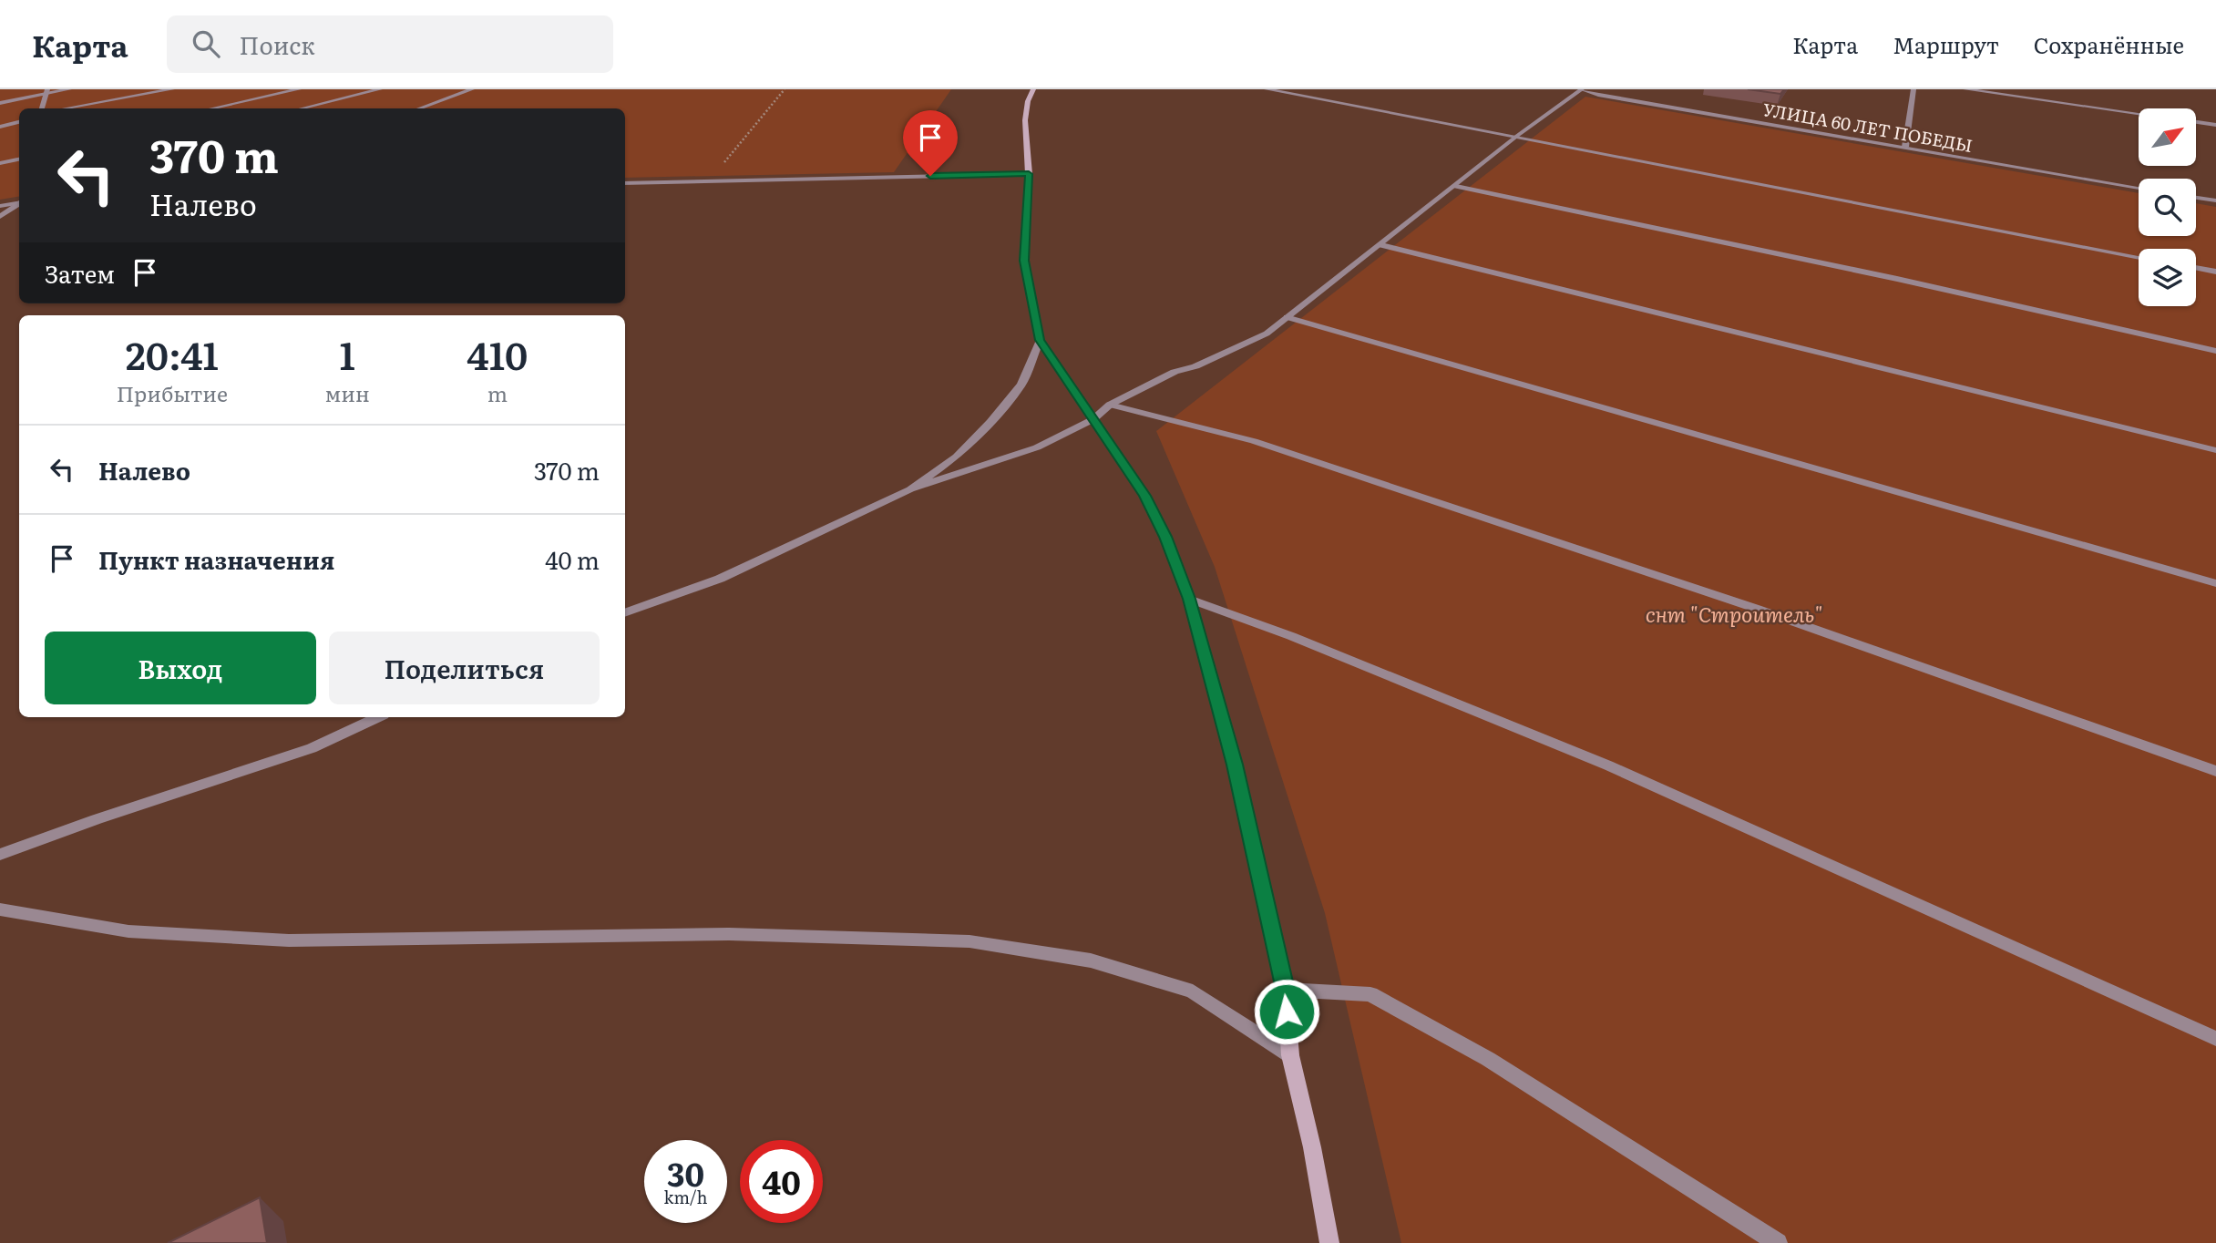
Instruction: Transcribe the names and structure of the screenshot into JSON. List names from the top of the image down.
{
  "streets": {
    "street": ["УЛИЦА 60 ЛЕТ ПОБЕДЫ"]
  },
  "parks": ["снт \"Строитель\""],
  "north": "top right",
  "page": {
    "header": "Карта",
    "search": "Поиск",
    "nav": ["Карта", "Маршрут", "Сохранённые"],
    "turn": ["370 m", "Налево"],
    "then": "Затем",
    "eta": [
      "20:41",
      "Прибытие",
      "1",
      "мин",
      "410",
      "m"
    ],
    "list": [
      {
        "name": "Налево",
        "value": "370 m"
      },
      {
        "name": "Пункт назначения",
        "value": "40 m"
      }
    ],
    "buttons": ["Выход", "Поделиться"],
    "speed": "30 km/h",
    "limit": "40"
  }
}
